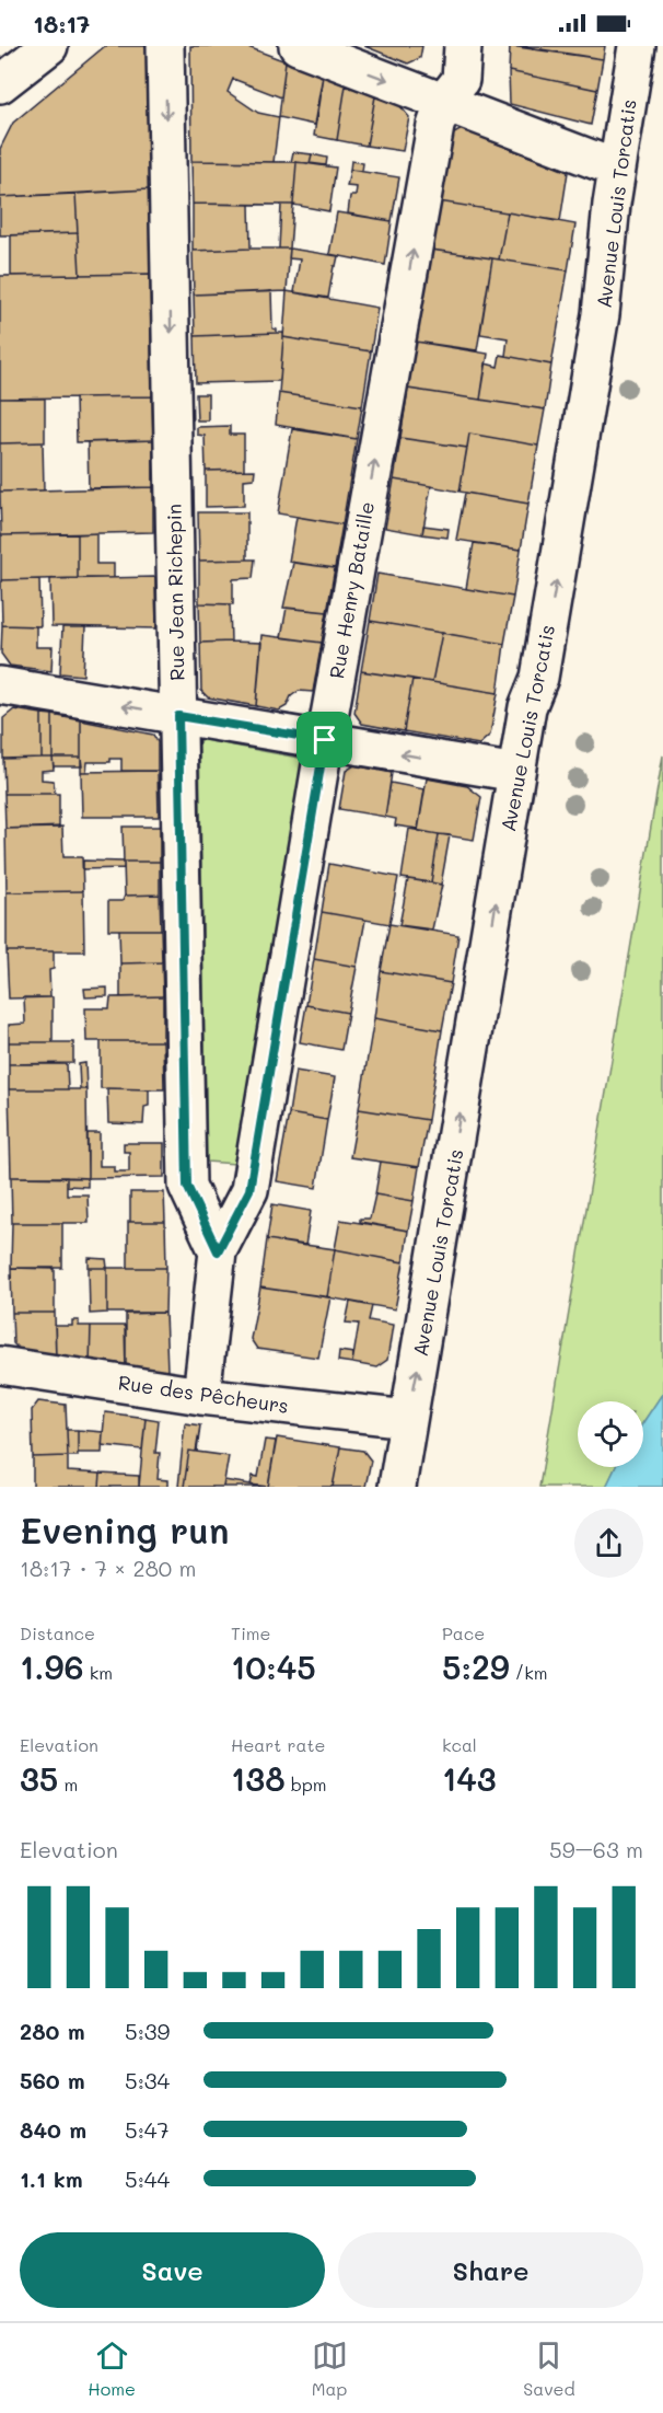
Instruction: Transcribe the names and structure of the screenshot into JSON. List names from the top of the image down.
{
  "streets": {
    "street": [
      "Avenue Louis Torcatis",
      "Rue Henry Bataille",
      "Rue Jean Richepin",
      "Rue des Pêcheurs"
    ]
  },
  "crossings": [
    ["Avenue Louis Torcatis", "Rue des Pêcheurs"],
    ["Rue Henry Bataille", "Rue Jean Richepin"]
  ],
  "one_way": ["Avenue Louis Torcatis", "Rue Henry Bataille", "Rue Jean Richepin"],
  "page": {
    "status": "18:17",
    "heading": ["Evening run", "18:17 · 7 × 280 m"],
    "stats": [
      ["Distance", "1.96 km"],
      ["Time", "10:45"],
      ["Pace", "5:29 /km"],
      ["Elevation", "35 m"],
      ["Heart rate", "138 bpm"],
      ["kcal", "143"]
    ],
    "chart": ["Elevation", "59–63 m"],
    "list": [
      {
        "name": "280 m",
        "note": "5:39"
      },
      {
        "name": "560 m",
        "note": "5:34"
      },
      {
        "name": "840 m",
        "note": "5:47"
      },
      {
        "name": "1.1 km",
        "note": "5:44"
      }
    ],
    "buttons": ["Save", "Share"],
    "tabs": ["Home", "Map", "Saved"]
  }
}
